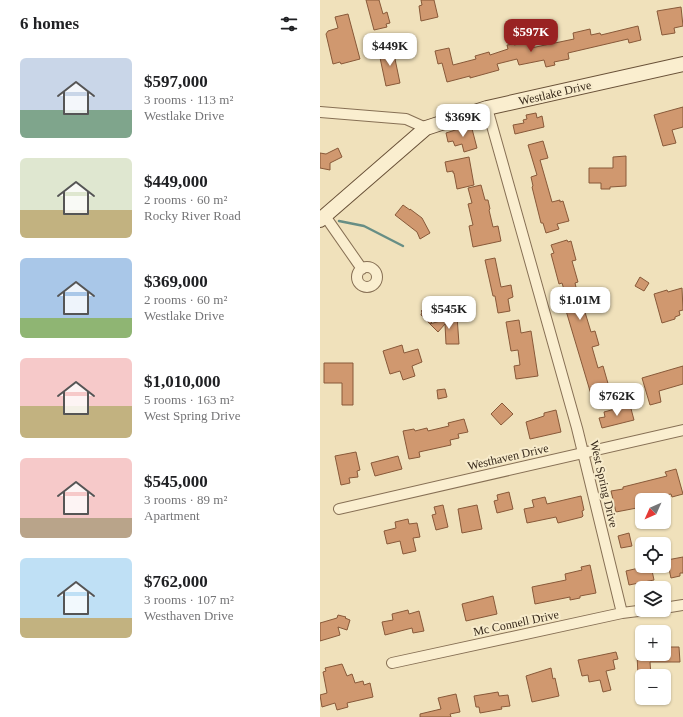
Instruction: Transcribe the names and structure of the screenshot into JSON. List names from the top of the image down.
{
  "streets": {
    "street": [
      "Westlake Drive",
      "Westhaven Drive",
      "West Spring Drive",
      "Mc Connell Drive"
    ]
  },
  "crossings": [
    ["Westlake Drive", "West Spring Drive"],
    ["Westhaven Drive", "West Spring Drive"],
    ["West Spring Drive", "Mc Connell Drive"]
  ],
  "north": "bottom left",
  "page": {
    "heading": "6 homes",
    "price": [
      "$597K",
      "$449K",
      "$369K",
      "$1.01M",
      "$545K",
      "$762K"
    ],
    "list": [
      {
        "name": "$597,000",
        "note": "3 rooms · 113 m² · Westlake Drive"
      },
      {
        "name": "$449,000",
        "note": "2 rooms · 60 m² · Rocky River Road"
      },
      {
        "name": "$369,000",
        "note": "2 rooms · 60 m² · Westlake Drive"
      },
      {
        "name": "$1,010,000",
        "note": "5 rooms · 163 m² · West Spring Drive"
      },
      {
        "name": "$545,000",
        "note": "3 rooms · 89 m² · Apartment"
      },
      {
        "name": "$762,000",
        "note": "3 rooms · 107 m² · Westhaven Drive"
      }
    ],
    "map_buttons": ["+", "−"]
  }
}
